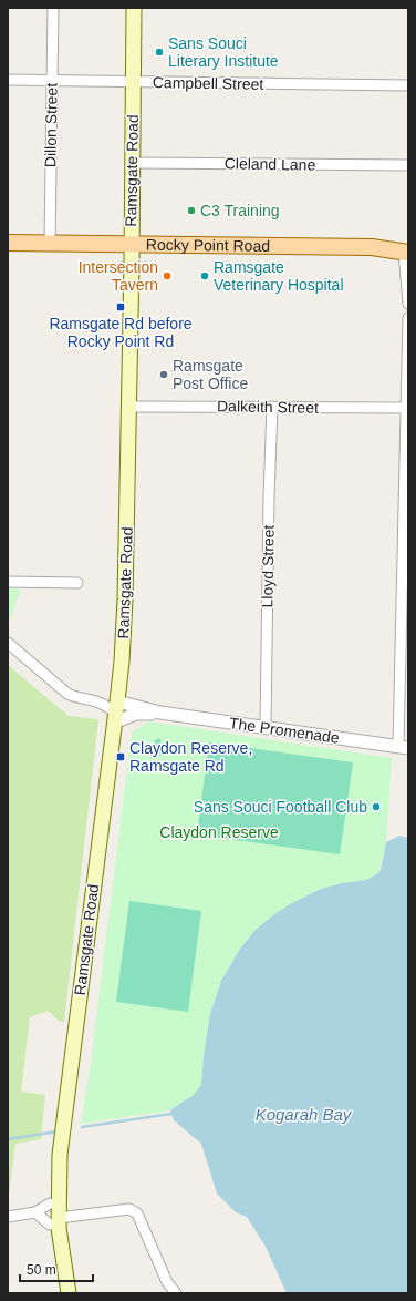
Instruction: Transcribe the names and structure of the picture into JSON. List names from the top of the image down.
{
  "streets": {
    "main road": ["Ramsgate Road", "Rocky Point Road"],
    "street": [
      "Campbell Street",
      "Dillon Street",
      "Cleland Lane",
      "Dalkeith Street",
      "Lloyd Street",
      "The Promenade"
    ]
  },
  "crossings": [
    ["Campbell Street", "Dillon Street"],
    ["Campbell Street", "Ramsgate Road"],
    ["Dillon Street", "Rocky Point Road"],
    ["Cleland Lane", "Ramsgate Road"],
    ["Ramsgate Road", "Rocky Point Road"],
    ["Ramsgate Road", "Dalkeith Street"],
    ["Ramsgate Road", "The Promenade"],
    ["Dalkeith Street", "Lloyd Street"],
    ["Lloyd Street", "The Promenade"]
  ],
  "water": ["Kogarah Bay"],
  "parks": ["Claydon Reserve"],
  "places": {
    "other": [
      "Sans Souci Literary Institute",
      "C3 Training",
      "Intersection Tavern",
      "Ramsgate Veterinary Hospital",
      "Ramsgate Post Office",
      "Sans Souci Football Club"
    ],
    "transit": ["Ramsgate Rd before Rocky Point Rd", "Claydon Reserve, Ramsgate Rd"]
  },
  "scale_bar": "50 m"
}
